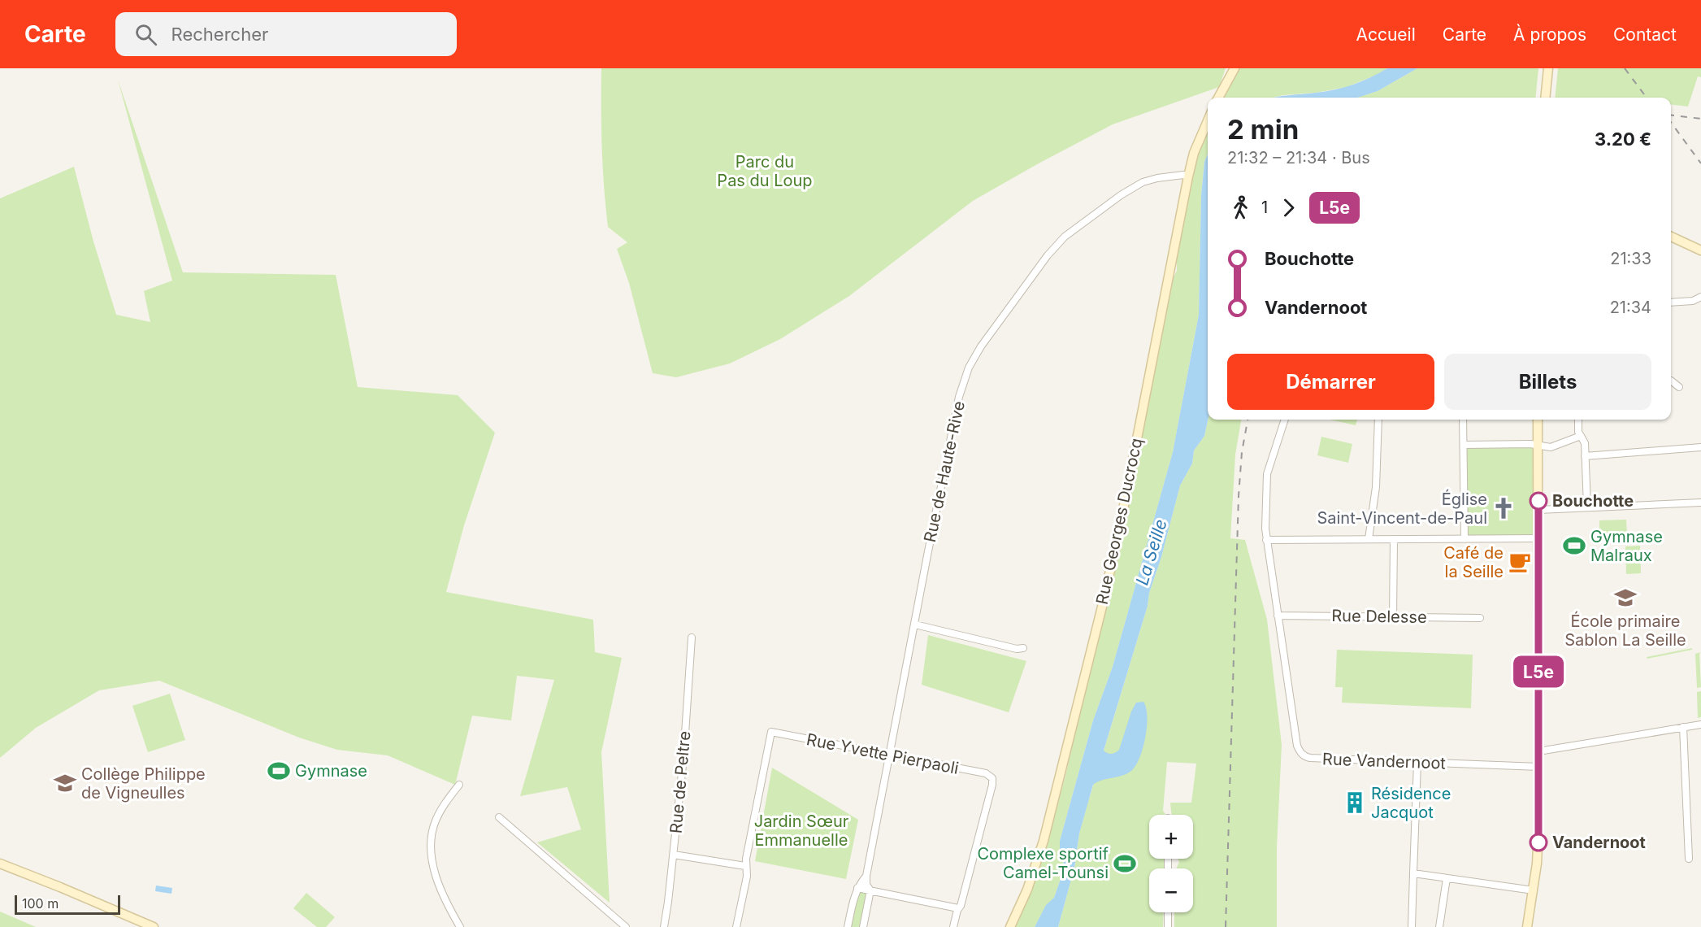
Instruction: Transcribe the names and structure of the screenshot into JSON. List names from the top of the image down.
{
  "streets": {
    "street": [
      "Rue de Haute-Rive",
      "Rue Georges Ducrocq",
      "Rue Delesse",
      "Rue Yvette Pierpaoli",
      "Rue Vandernoot",
      "Rue de Peltre"
    ]
  },
  "crossings": [
    ["Rue de Haute-Rive", "Rue Georges Ducrocq"],
    ["Rue de Haute-Rive", "Rue Yvette Pierpaoli"],
    ["Rue Delesse", "Rue Vandernoot"]
  ],
  "water": ["La Seille"],
  "parks": ["Parc du Pas du Loup", "Jardin Sœur Emmanuelle"],
  "places": {
    "other": ["Bouchotte", "Vandernoot"],
    "church": ["Église Saint-Vincent-de-Paul"],
    "sports": ["Gymnase Malraux", "Gymnase", "Complexe sportif Camel-Tounsi"],
    "cafe": ["Café de la Seille"],
    "school or university": ["École primaire Sablon La Seille", "Collège Philippe de Vigneulles"],
    "building": ["Résidence Jacquot"]
  },
  "lines": ["bus line L5e"],
  "scale_bar": "100 m",
  "page": {
    "header": "Carte",
    "search": "Rechercher",
    "nav": [
      "Accueil",
      "Carte",
      "À propos",
      "Contact"
    ],
    "on_map": "L5e",
    "heading": ["2 min", "21:32 – 21:34 · Bus", "3.20 €"],
    "legs": ["1", "L5e"],
    "list": [
      {
        "name": "Bouchotte",
        "value": "21:33"
      },
      {
        "name": "Vandernoot",
        "value": "21:34"
      }
    ],
    "buttons": ["Démarrer", "Billets"],
    "map_buttons": ["+", "−"],
    "scale": "100 m"
  }
}
